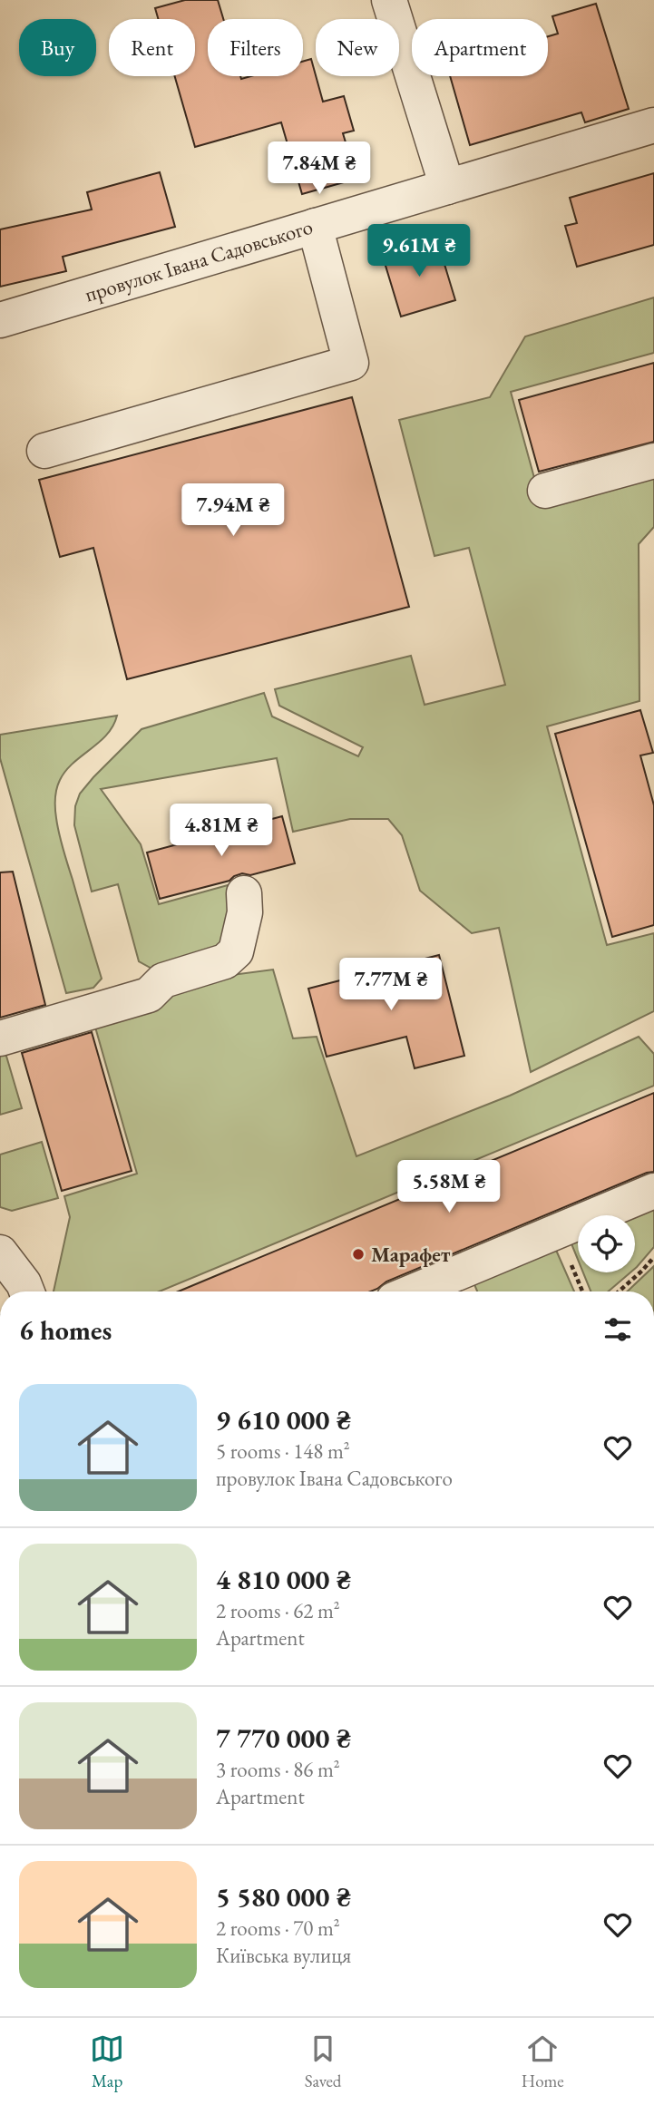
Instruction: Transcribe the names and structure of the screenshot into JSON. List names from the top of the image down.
{
  "streets": {
    "street": ["провулок Івана Садовського"]
  },
  "places": ["Марафет"],
  "page": {
    "chip": [
      "Buy",
      "Rent",
      "Filters",
      "New",
      "Apartment"
    ],
    "price": [
      "7.84M ₴",
      "9.61M ₴",
      "7.94M ₴",
      "4.81M ₴",
      "7.77M ₴",
      "5.58M ₴"
    ],
    "heading": "6 homes",
    "list": [
      {
        "name": "9 610 000 ₴",
        "note": "5 rooms · 148 m² · провулок Івана Садовського"
      },
      {
        "name": "4 810 000 ₴",
        "note": "2 rooms · 62 m² · Apartment"
      },
      {
        "name": "7 770 000 ₴",
        "note": "3 rooms · 86 m² · Apartment"
      },
      {
        "name": "5 580 000 ₴",
        "note": "2 rooms · 70 m² · Київська вулиця"
      }
    ],
    "tabs": ["Map", "Saved", "Home"]
  }
}
